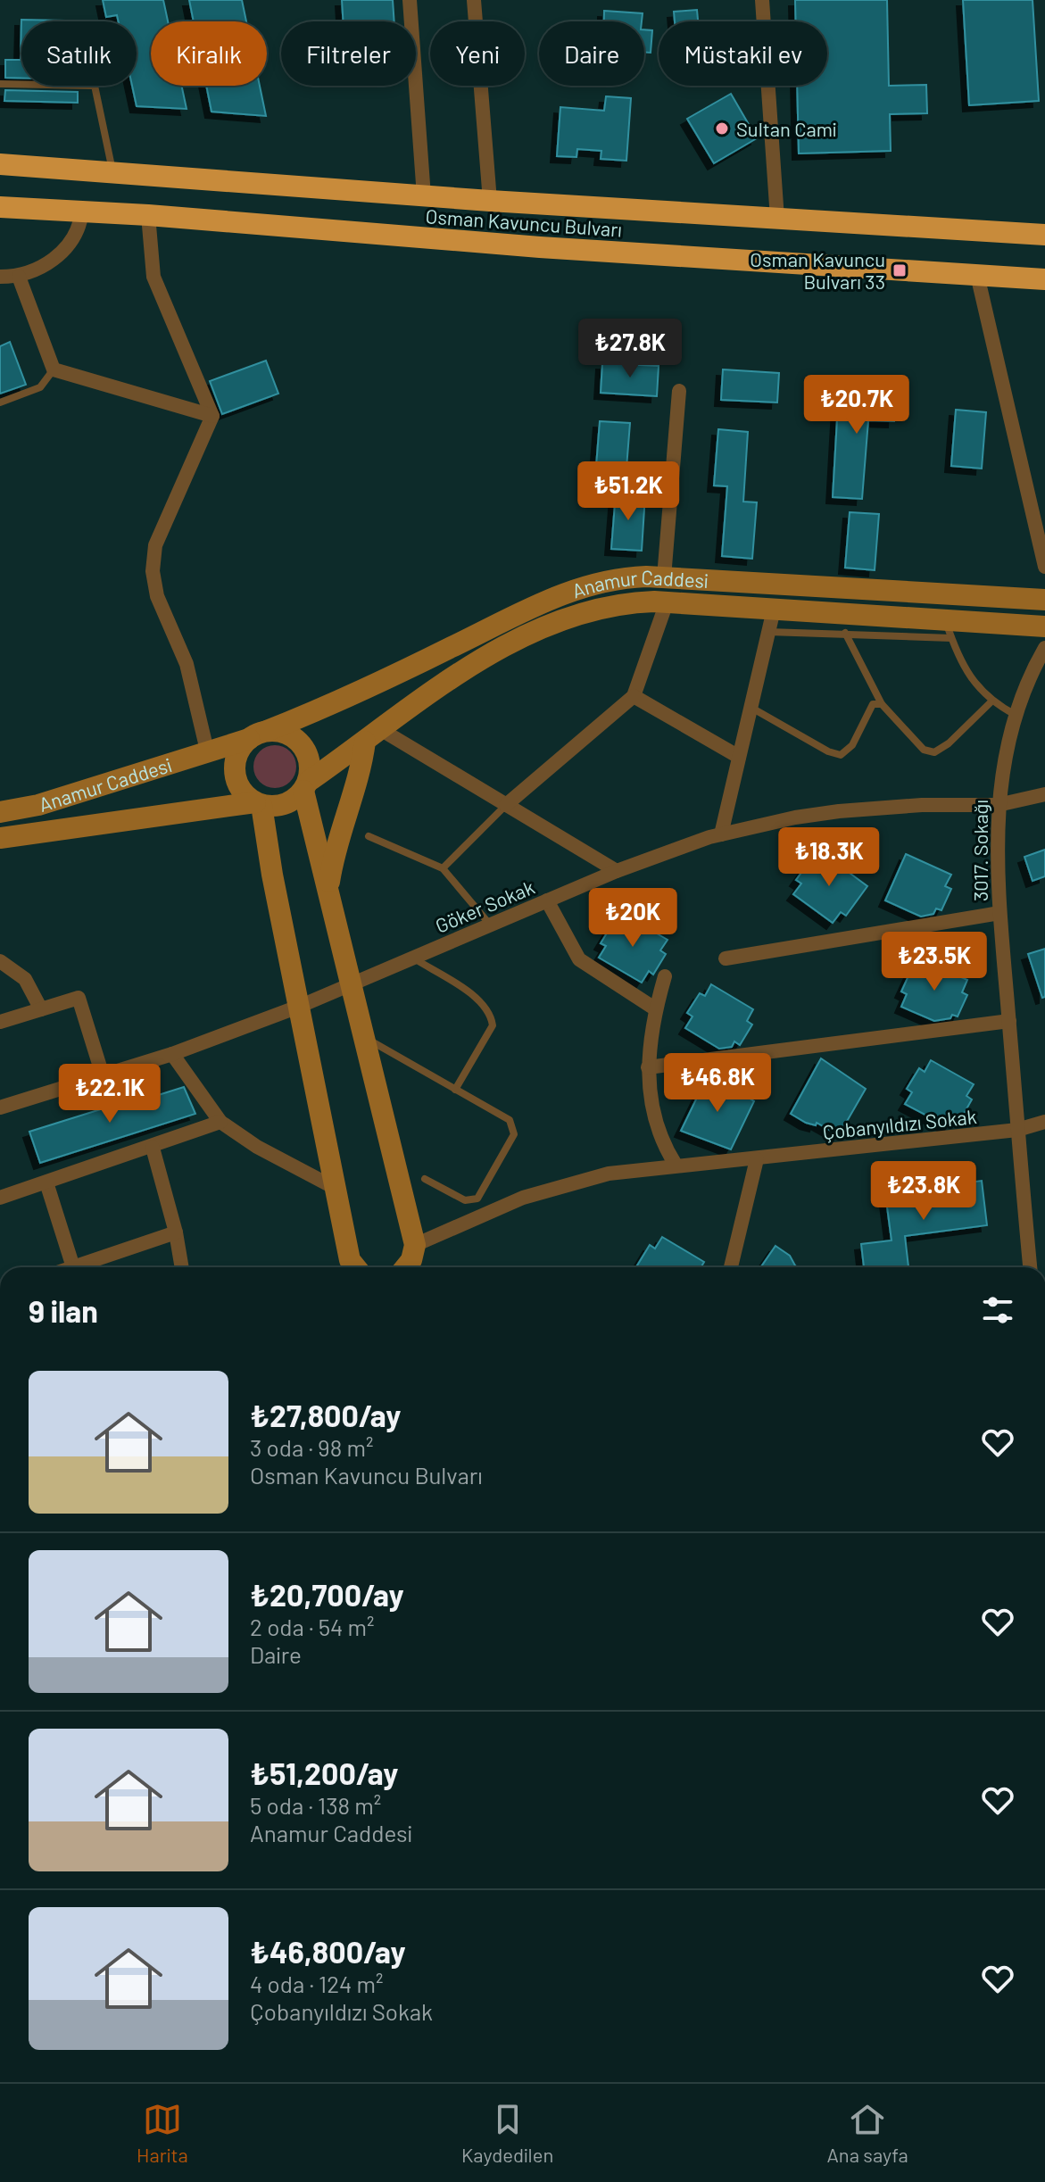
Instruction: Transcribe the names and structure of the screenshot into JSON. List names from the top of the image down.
{
  "streets": {
    "highway": ["Osman Kavuncu Bulvarı"],
    "street": [
      "Anamur Caddesi",
      "3017. Sokağı",
      "Göker Sokak",
      "Çobanyıldızı Sokak"
    ]
  },
  "crossings": [
    ["3017. Sokağı", "Göker Sokak"],
    ["3017. Sokağı", "Çobanyıldızı Sokak"]
  ],
  "places": {
    "other": ["Sultan Cami"],
    "transit": ["Osman Kavuncu Bulvarı 33"]
  },
  "page": {
    "chip": [
      "Satılık",
      "Kiralık",
      "Filtreler",
      "Yeni",
      "Daire",
      "Müstakil ev"
    ],
    "price": [
      "₺27.8K",
      "₺20.7K",
      "₺51.2K",
      "₺18.3K",
      "₺20K",
      "₺23.5K",
      "₺46.8K",
      "₺22.1K",
      "₺23.8K"
    ],
    "heading": "9 ilan",
    "list": [
      {
        "name": "₺27,800/ay",
        "note": "3 oda · 98 m² · Osman Kavuncu Bulvarı"
      },
      {
        "name": "₺20,700/ay",
        "note": "2 oda · 54 m² · Daire"
      },
      {
        "name": "₺51,200/ay",
        "note": "5 oda · 138 m² · Anamur Caddesi"
      },
      {
        "name": "₺46,800/ay",
        "note": "4 oda · 124 m² · Çobanyıldızı Sokak"
      }
    ],
    "tabs": ["Harita", "Kaydedilen", "Ana sayfa"]
  }
}
